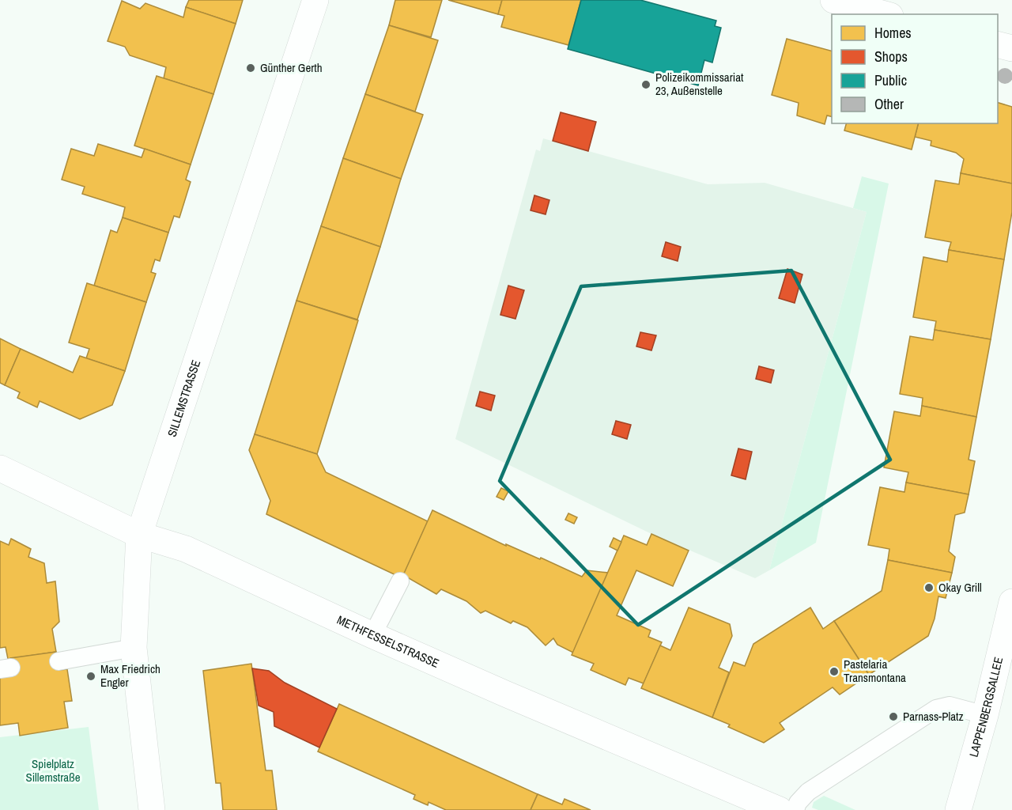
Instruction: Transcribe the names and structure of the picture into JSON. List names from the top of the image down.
{
  "streets": {
    "street": ["SILLEMSTRASSE", "METHFESSELSTRASSE", "LAPPENBERGSALLEE"]
  },
  "crossings": [
    ["SILLEMSTRASSE", "METHFESSELSTRASSE"]
  ],
  "parks": ["Spielplatz Sillemstraße"],
  "places": [
    "Günther Gerth",
    "Polizeikommissariat 23, Außenstelle",
    "Okay Grill",
    "Pastelaria Transmontana",
    "Max Friedrich Engler",
    "Parnass-Platz"
  ],
  "legend": [
    "Homes",
    "Shops",
    "Public",
    "Other"
  ]
}
